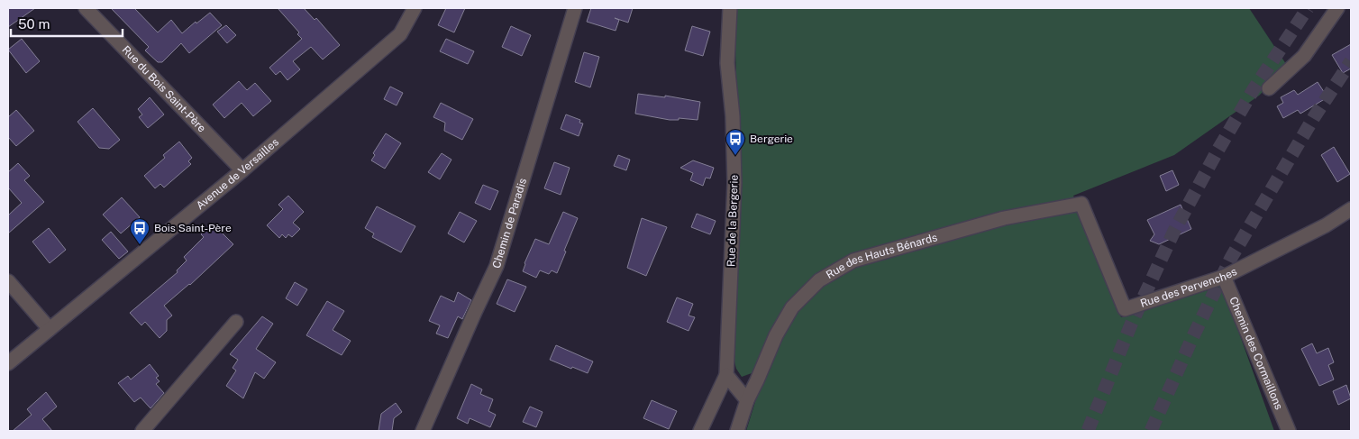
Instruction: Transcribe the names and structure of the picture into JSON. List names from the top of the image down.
{
  "streets": {
    "street": [
      "Rue du Bois Saint-Père",
      "Avenue de Versailles",
      "Rue de la Bergerie",
      "Chemin de Paradis",
      "Rue des Hauts Bénards",
      "Rue des Pervenches",
      "Chemin des Cormaillons"
    ]
  },
  "crossings": [
    ["Rue du Bois Saint-Père", "Avenue de Versailles"],
    ["Rue des Hauts Bénards", "Rue des Pervenches"],
    ["Rue des Pervenches", "Chemin des Cormaillons"]
  ],
  "places": {
    "bus stop": ["Bergerie", "Bois Saint-Père"]
  },
  "scale_bar": "50 m"
}
